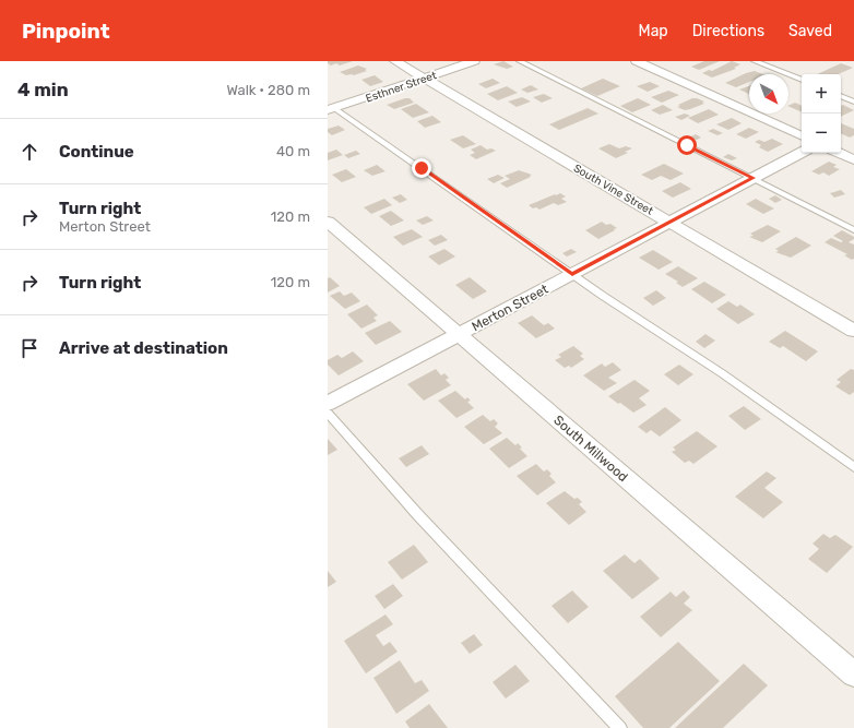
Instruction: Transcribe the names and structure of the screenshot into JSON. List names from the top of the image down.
{
  "streets": {
    "street": [
      "Esthner Street",
      "South Vine Street",
      "Merton Street",
      "South Millwood"
    ]
  },
  "crossings": [
    ["Esthner Street", "South Vine Street"],
    ["South Vine Street", "Merton Street"],
    ["Merton Street", "South Millwood"]
  ],
  "north": "bottom right",
  "page": {
    "header": "Pinpoint",
    "nav": ["Map", "Directions", "Saved"],
    "heading": ["4 min", "Walk · 280 m"],
    "map_buttons": ["+", "−"],
    "list": [
      ["Continue", "40 m"],
      ["Turn right", "Merton Street", "120 m"],
      ["Turn right", "120 m"],
      "Arrive at destination"
    ]
  }
}
